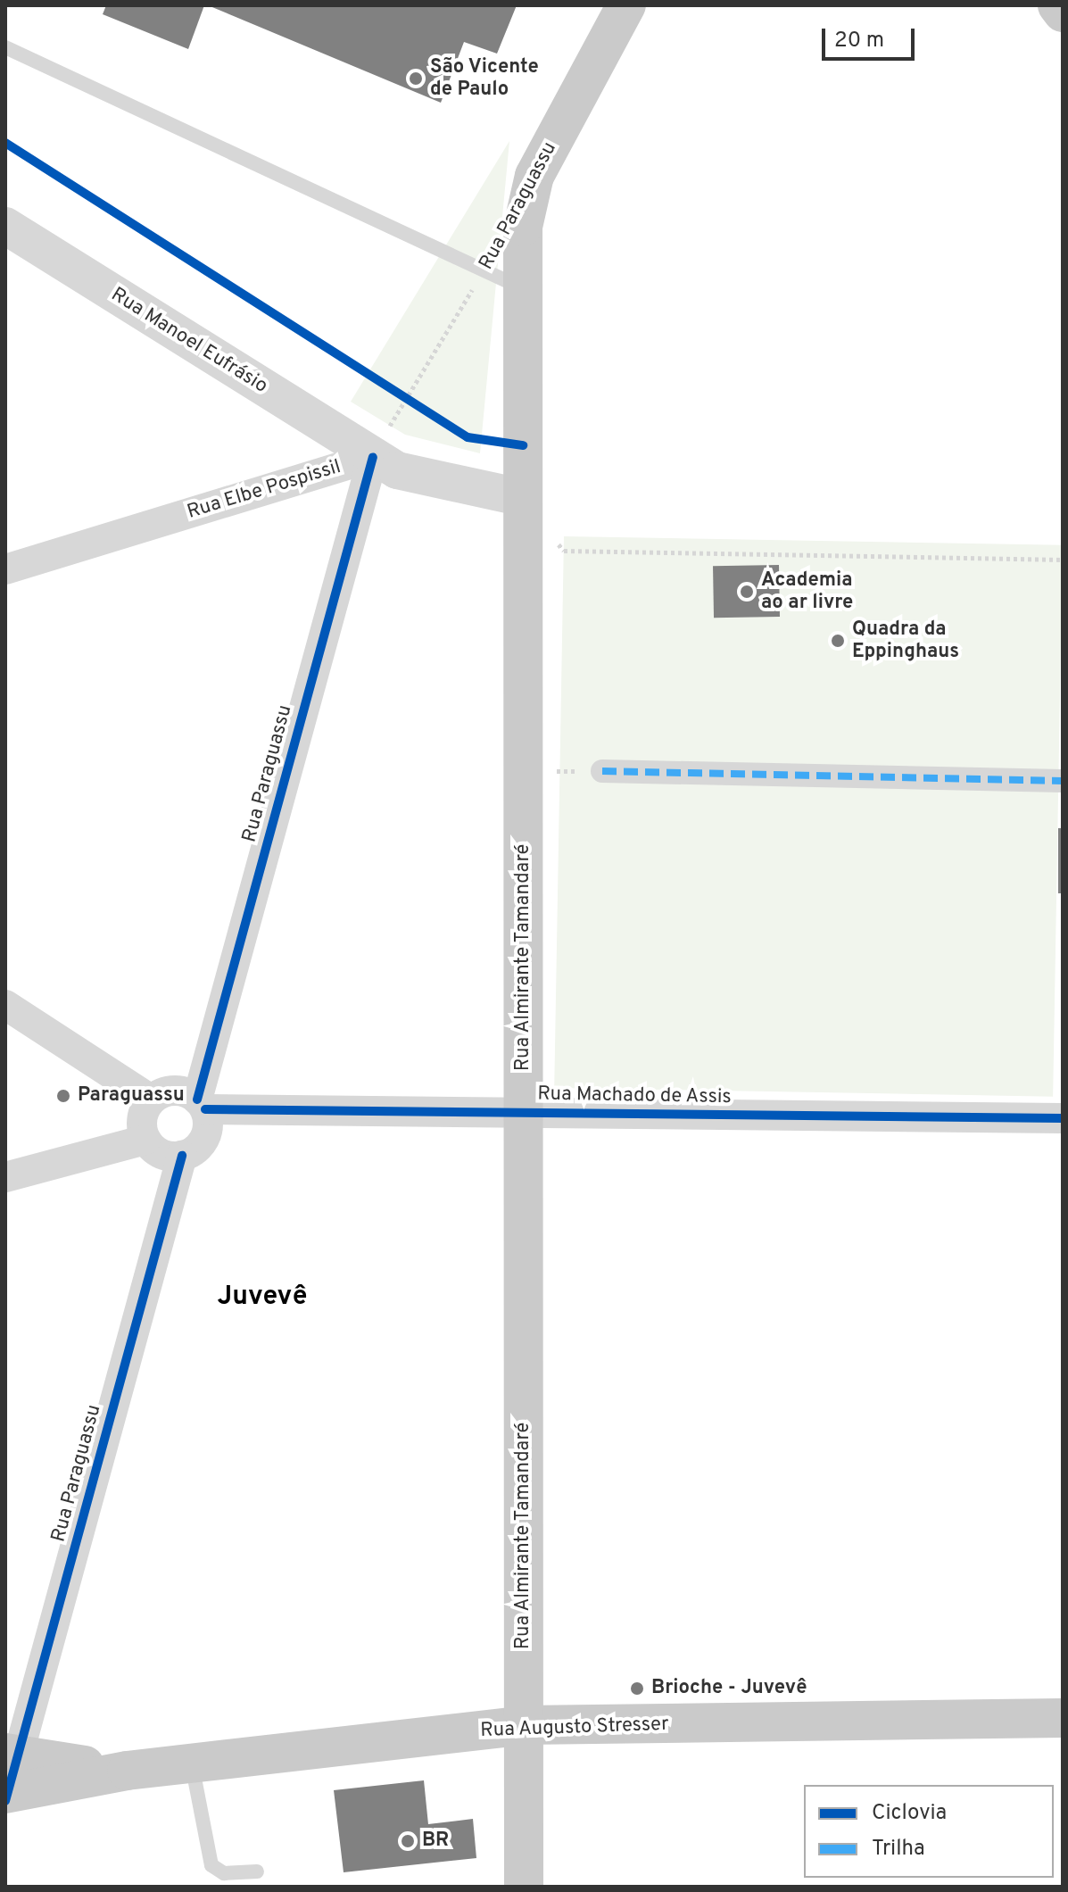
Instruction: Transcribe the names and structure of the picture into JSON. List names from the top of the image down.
{
  "streets": {
    "main road": ["Rua Paraguassu", "Rua Almirante Tamandaré", "Rua Augusto Stresser"],
    "street": ["Rua Manoel Eufrásio", "Rua Elbe Pospissil", "Rua Machado de Assis"]
  },
  "crossings": [
    ["Rua Paraguassu", "Rua Manoel Eufrásio"],
    ["Rua Paraguassu", "Rua Elbe Pospissil"],
    ["Rua Paraguassu", "Rua Almirante Tamandaré"],
    ["Rua Paraguassu", "Rua Machado de Assis"],
    ["Rua Paraguassu", "Rua Augusto Stresser"],
    ["Rua Manoel Eufrásio", "Rua Elbe Pospissil"],
    ["Rua Almirante Tamandaré", "Rua Machado de Assis"],
    ["Rua Almirante Tamandaré", "Rua Augusto Stresser"]
  ],
  "districts": ["Juvevê"],
  "places": [
    "São Vicente de Paulo",
    "Academia ao ar livre",
    "Quadra da Eppinghaus",
    "Paraguassu",
    "Brioche - Juvevê",
    "BR"
  ],
  "legend": ["Ciclovia", "Trilha"],
  "scale_bar": "20 m"
}
